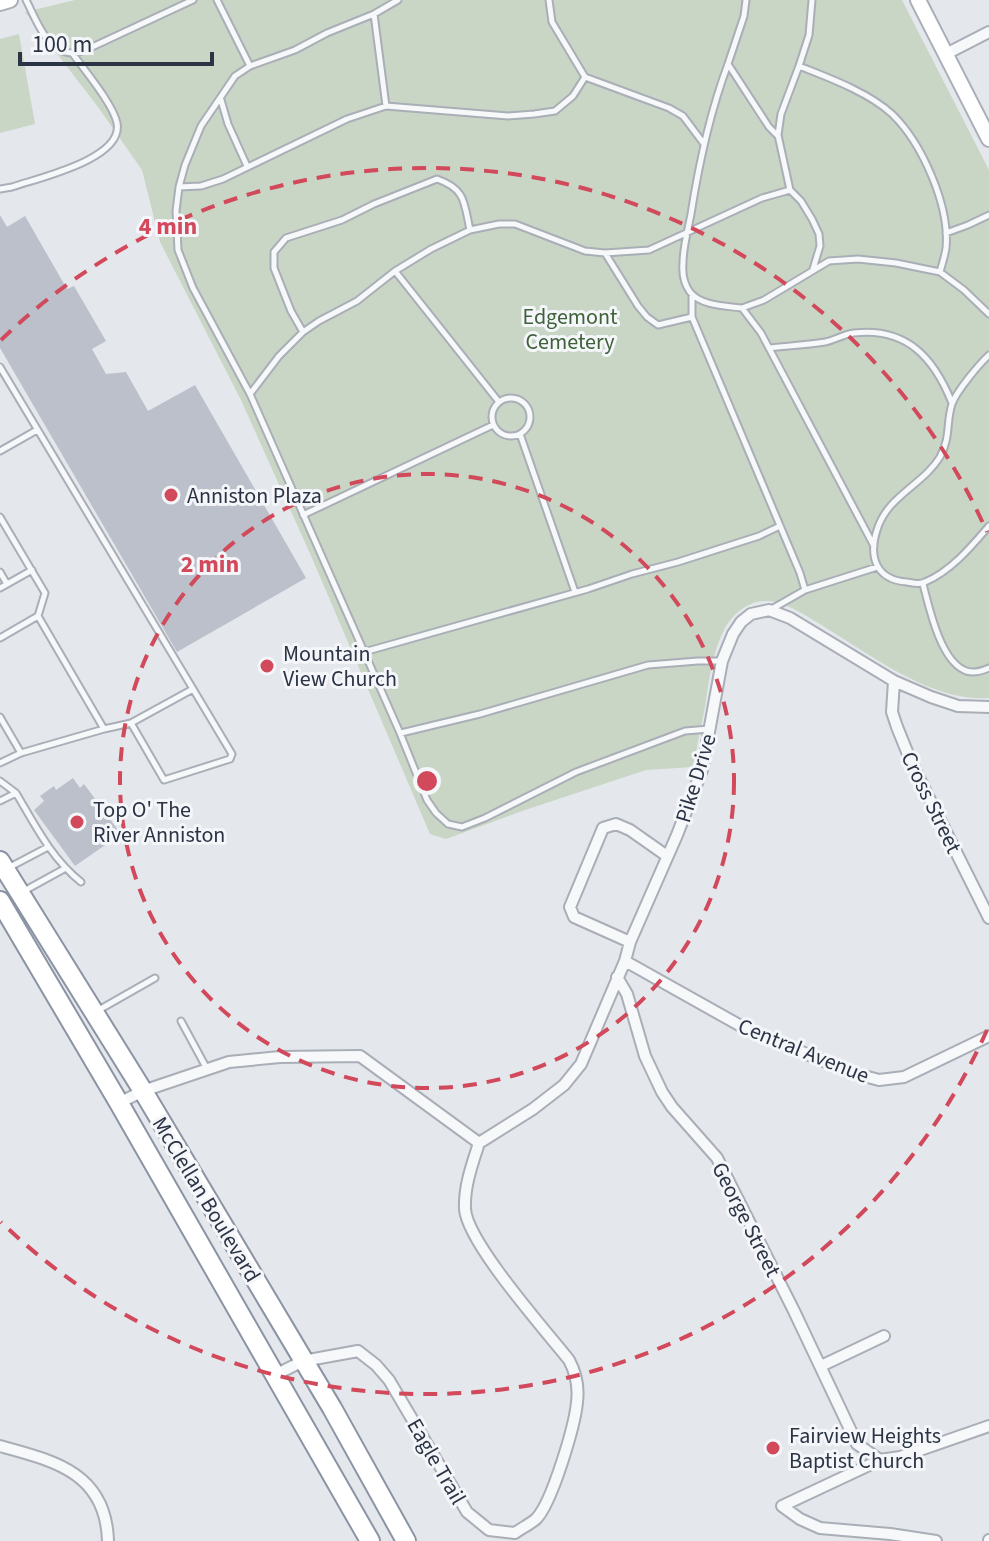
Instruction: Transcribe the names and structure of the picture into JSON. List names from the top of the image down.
{
  "streets": {
    "highway": ["McClellan Boulevard"],
    "street": [
      "Pike Drive",
      "Cross Street",
      "Central Avenue",
      "George Street",
      "Eagle Trail"
    ]
  },
  "crossings": [
    ["Pike Drive", "Central Avenue"],
    ["Pike Drive", "George Street"],
    ["Pike Drive", "Eagle Trail"],
    ["McClellan Boulevard", "Eagle Trail"]
  ],
  "parks": ["Edgemont Cemetery"],
  "places": [
    "Anniston Plaza",
    "Mountain View Church",
    "Top O' The River Anniston",
    "Fairview Heights Baptist Church"
  ],
  "scale_bar": "100 m",
  "rings": ["4 min", "2 min"]
}
